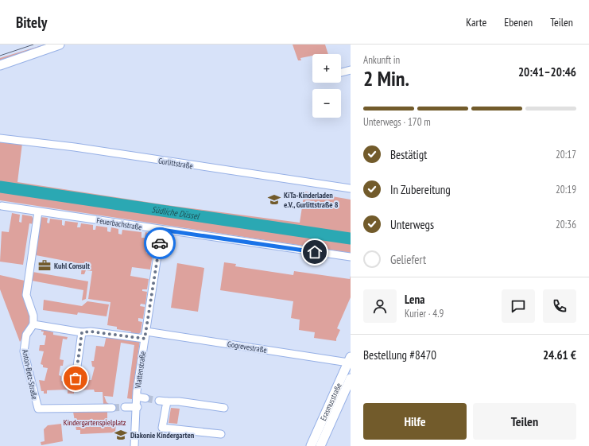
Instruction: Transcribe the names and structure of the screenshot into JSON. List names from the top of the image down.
{
  "streets": {
    "main road": ["Erasmusstraße"],
    "street": [
      "Gurlittstraße",
      "Feuerbachstraße",
      "Gogrevestraße",
      "Vlattenstraße",
      "Anton-Betz-Straße"
    ]
  },
  "crossings": [
    ["Feuerbachstraße", "Vlattenstraße"],
    ["Gogrevestraße", "Vlattenstraße"],
    ["Gogrevestraße", "Erasmusstraße"]
  ],
  "water": ["Südliche Düssel"],
  "parks": ["Kindergartenspielplatz"],
  "places": {
    "school or university": ["KiTa-Kinderladen e.V., Gurlittstraße 8", "Diakonie Kindergarten"],
    "office": ["Kuhl Consult"]
  },
  "page": {
    "header": "Bitely",
    "nav": ["Karte", "Ebenen", "Teilen"],
    "heading": ["2 Min.", "Ankunft in", "20:41–20:46"],
    "panel": [
      "Lena",
      "Kurier · 4.9",
      "Bestellung #8470",
      "24.61 €"
    ],
    "map_buttons": ["+", "−"],
    "bar": "Unterwegs · 170 m",
    "list": [
      ["Bestätigt", "20:17"],
      ["In Zubereitung", "20:19"],
      ["Unterwegs", "20:36"],
      "Geliefert"
    ],
    "buttons": ["Hilfe", "Teilen"]
  }
}
